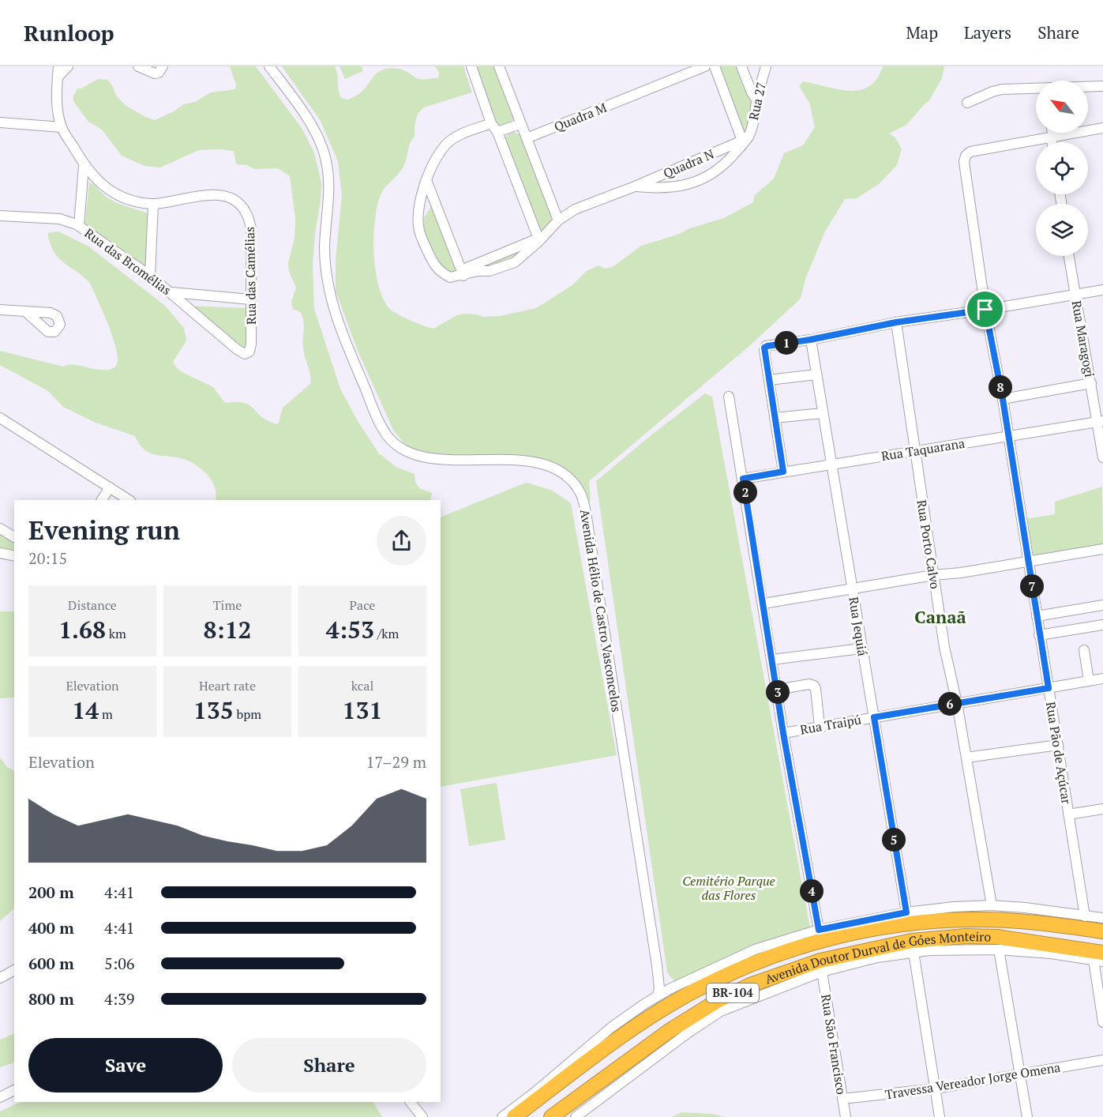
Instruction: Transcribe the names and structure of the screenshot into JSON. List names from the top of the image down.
{
  "streets": {
    "highway": ["Avenida Doutor Durval de Góes Monteiro", "BR-104"],
    "street": [
      "Rua 27",
      "Quadra M",
      "Quadra N",
      "Rua das Bromélias",
      "Rua das Camélias",
      "Rua Maragogi",
      "Rua Taquarana",
      "Rua Porto Calvo",
      "Avenida Hélio de Castro Vasconcelos",
      "Rua Jequiá",
      "Rua Traipú",
      "Rua Pão de Açúcar",
      "Rua São Francisco",
      "Travessa Vereador Jorge Omena"
    ]
  },
  "crossings": [
    ["Rua 27", "Quadra N"],
    ["Rua das Bromélias", "Rua das Camélias"],
    ["Rua Maragogi", "Rua Taquarana"],
    ["Rua Taquarana", "Rua Porto Calvo"],
    ["Rua Taquarana", "Rua Jequiá"],
    ["Rua Taquarana", "Rua Pão de Açúcar"],
    ["Rua Porto Calvo", "Rua Traipú"],
    ["Rua Jequiá", "Rua Traipú"],
    ["Rua Traipú", "Rua Pão de Açúcar"],
    ["Rua São Francisco", "Travessa Vereador Jorge Omena"]
  ],
  "districts": ["Canaã"],
  "parks": ["Cemitério Parque das Flores"],
  "north": "top left",
  "page": {
    "header": "Runloop",
    "nav": ["Map", "Layers", "Share"],
    "pins": [
      "1",
      "8",
      "2",
      "7",
      "3",
      "6",
      "5",
      "4"
    ],
    "heading": ["Evening run", "20:15"],
    "stats": [
      ["Distance", "1.68 km"],
      ["Time", "8:12"],
      ["Pace", "4:53 /km"],
      ["Elevation", "14 m"],
      ["Heart rate", "135 bpm"],
      ["kcal", "131"]
    ],
    "chart": ["Elevation", "17–29 m"],
    "list": [
      {
        "name": "200 m",
        "note": "4:41"
      },
      {
        "name": "400 m",
        "note": "4:41"
      },
      {
        "name": "600 m",
        "note": "5:06"
      },
      {
        "name": "800 m",
        "note": "4:39"
      }
    ],
    "buttons": ["Save", "Share"]
  }
}
